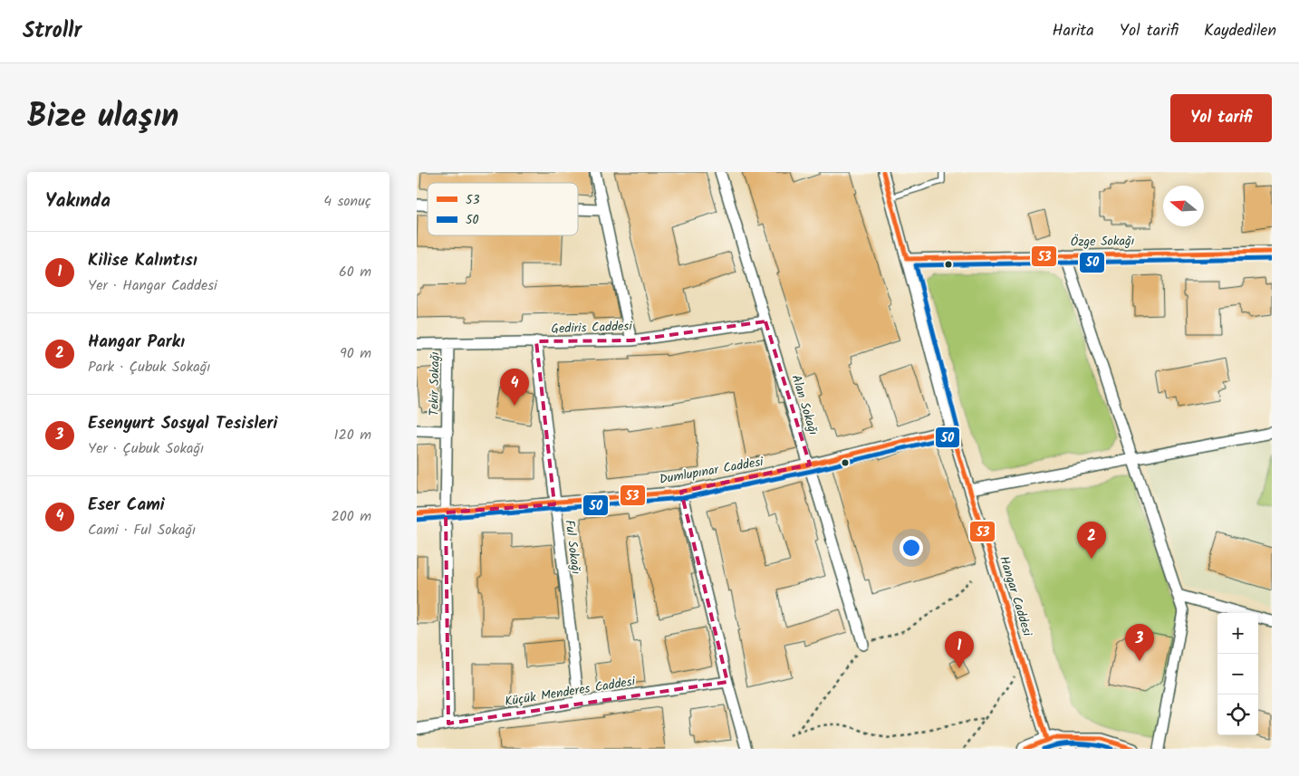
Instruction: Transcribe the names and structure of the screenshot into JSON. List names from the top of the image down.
{
  "streets": {
    "street": [
      "Özge Sokağı",
      "Gediris Caddesi",
      "Tekir Sokağı",
      "Alan Sokağı",
      "Dumlupınar Caddesi",
      "Ful Sokağı",
      "Hangar Caddesi",
      "Küçük Menderes Caddesi"
    ]
  },
  "crossings": [
    ["Özge Sokağı", "Hangar Caddesi"],
    ["Gediris Caddesi", "Tekir Sokağı"],
    ["Gediris Caddesi", "Alan Sokağı"],
    ["Gediris Caddesi", "Ful Sokağı"],
    ["Tekir Sokağı", "Dumlupınar Caddesi"],
    ["Tekir Sokağı", "Küçük Menderes Caddesi"],
    ["Alan Sokağı", "Dumlupınar Caddesi"],
    ["Dumlupınar Caddesi", "Ful Sokağı"],
    ["Dumlupınar Caddesi", "Hangar Caddesi"],
    ["Ful Sokağı", "Küçük Menderes Caddesi"]
  ],
  "lines": ["transit line 53", "transit line 50"],
  "legend": ["53", "50"],
  "north": "left",
  "page": {
    "header": "Strollr",
    "nav": ["Harita", "Yol tarifi", "Kaydedilen"],
    "title": "Bize ulaşın",
    "buttons": "Yol tarifi",
    "heading": ["Yakında", "4 sonuç"],
    "list": [
      {
        "mark": "1",
        "name": "Kilise Kalıntısı",
        "note": "Yer · Hangar Caddesi",
        "value": "60 m"
      },
      {
        "mark": "2",
        "name": "Hangar Parkı",
        "note": "Park · Çubuk Sokağı",
        "value": "90 m"
      },
      {
        "mark": "3",
        "name": "Esenyurt Sosyal Tesisleri",
        "note": "Yer · Çubuk Sokağı",
        "value": "120 m"
      },
      {
        "mark": "4",
        "name": "Eser Cami",
        "note": "Cami · Ful Sokağı",
        "value": "200 m"
      }
    ],
    "pins": [
      "4",
      "2",
      "3",
      "1"
    ],
    "map_buttons": ["+", "−"]
  }
}
